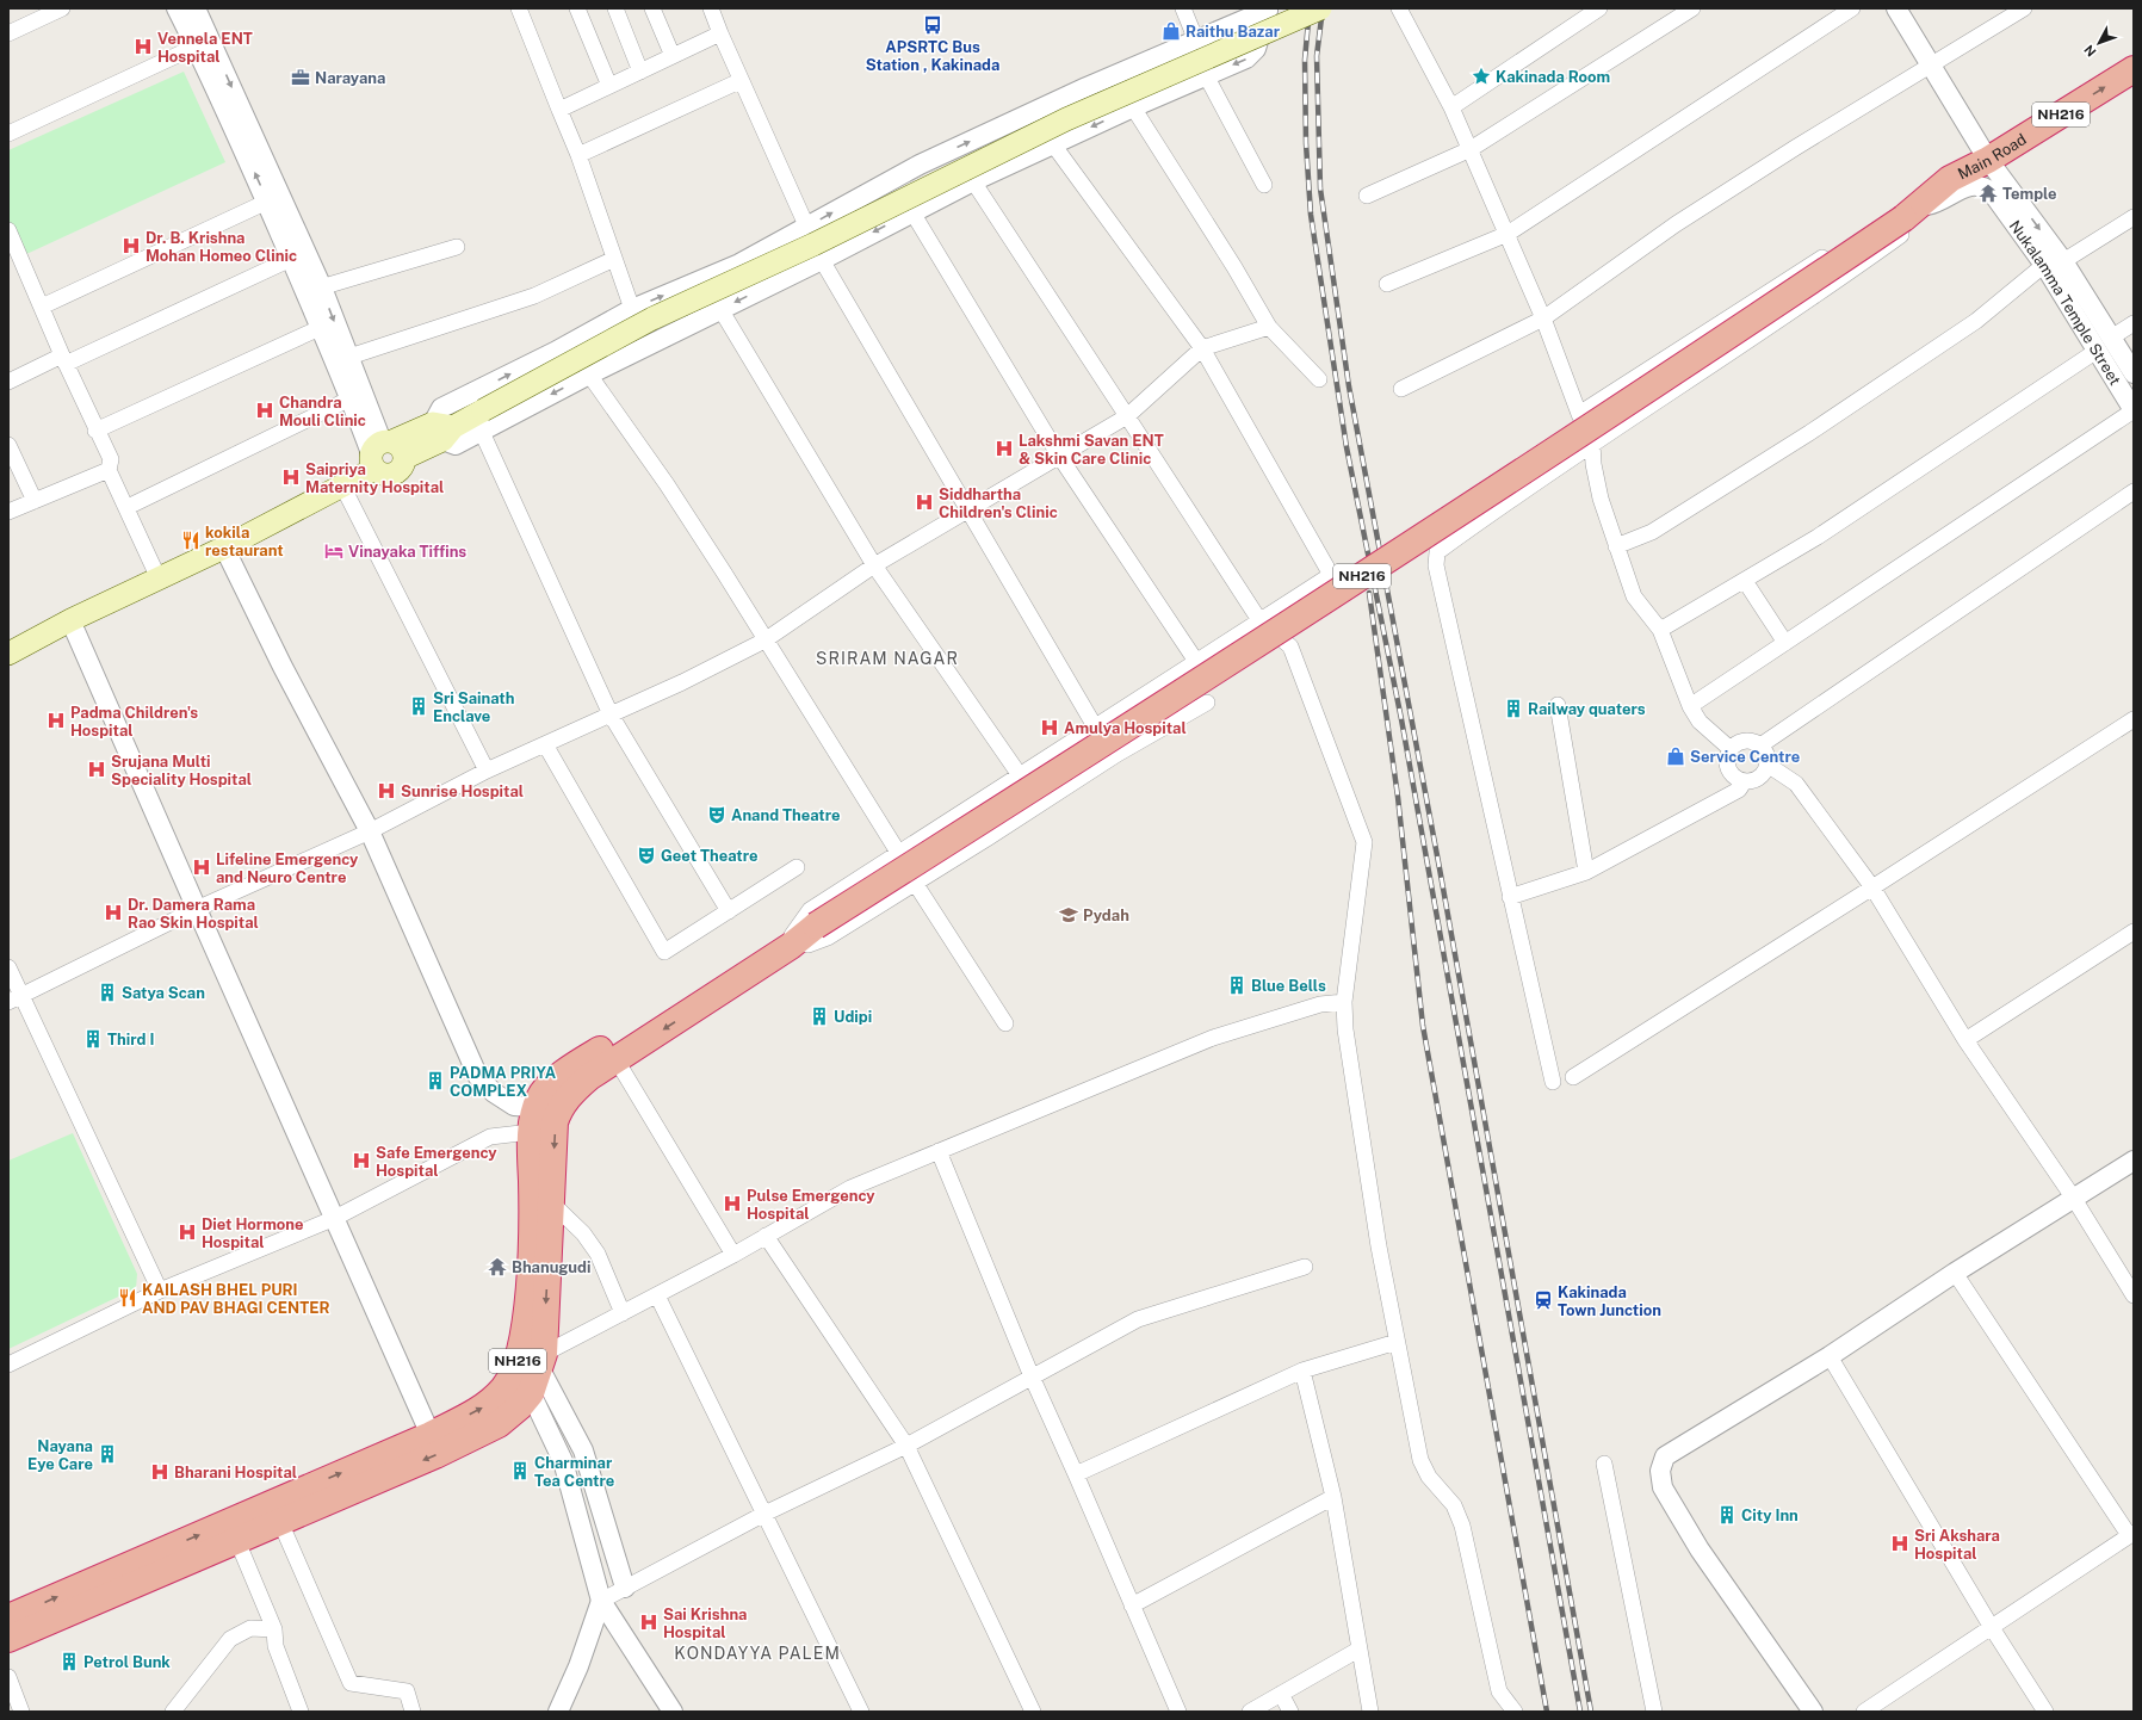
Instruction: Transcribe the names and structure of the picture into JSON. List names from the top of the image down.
{
  "streets": {
    "highway": ["NH216", "Main Road"],
    "street": ["Nukalamma Temple Street"]
  },
  "crossings": [
    ["NH216", "Main Road"],
    ["NH216", "Nukalamma Temple Street"],
    ["Main Road", "Nukalamma Temple Street"]
  ],
  "one_way": ["Main Road"],
  "districts": ["SRIRAM NAGAR", "KONDAYYA PALEM"],
  "places": {
    "bus stop": ["APSRTC Bus Station , Kakinada"],
    "shop": ["Raithu Bazar", "Service Centre"],
    "hospital": [
      "Vennela ENT Hospital",
      "Dr. B. Krishna Mohan Homeo Clinic",
      "Chandra Mouli Clinic",
      "Lakshmi Savan ENT & Skin Care Clinic",
      "Saipriya Maternity Hospital",
      "Siddhartha Children's Clinic",
      "Padma Children's Hospital",
      "Amulya Hospital",
      "Srujana Multi Speciality Hospital",
      "Sunrise Hospital",
      "Lifeline Emergency and Neuro Centre",
      "Dr. Damera Rama Rao Skin Hospital",
      "Safe Emergency Hospital",
      "Pulse Emergency Hospital",
      "Diet Hormone Hospital",
      "Bharani Hospital",
      "Sri Akshara Hospital",
      "Sai Krishna Hospital"
    ],
    "place": ["Kakinada Room"],
    "office": ["Narayana"],
    "temple": ["Temple", "Bhanugudi"],
    "restaurant": ["kokila restaurant", "KAILASH BHEL PURI AND PAV BHAGI CENTER"],
    "hotel": ["Vinayaka Tiffins"],
    "building": [
      "Sri Sainath Enclave",
      "Railway quaters",
      "Blue Bells",
      "Satya Scan",
      "Udipi",
      "Third I",
      "PADMA PRIYA COMPLEX",
      "Nayana Eye Care",
      "Charminar Tea Centre",
      "City Inn",
      "Petrol Bunk"
    ],
    "theatre": ["Anand Theatre", "Geet Theatre"],
    "school or university": ["Pydah"],
    "station": ["Kakinada Town Junction"]
  },
  "north": "bottom left"
}
